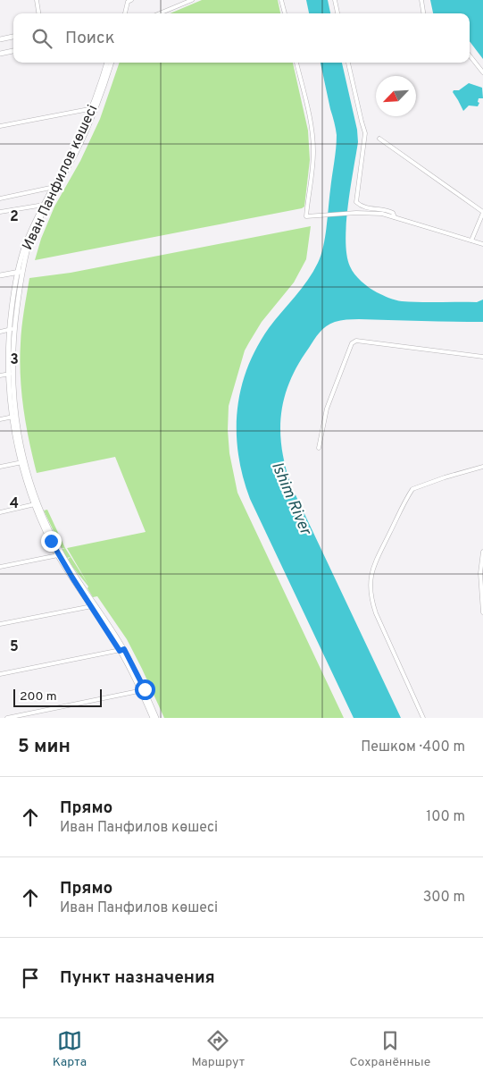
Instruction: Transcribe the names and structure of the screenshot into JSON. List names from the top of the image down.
{
  "streets": {
    "street": ["Иван Панфилов көшесі"]
  },
  "water": ["Ishim River"],
  "scale_bar": "200 m",
  "north": "bottom left",
  "page": {
    "search": "Поиск",
    "scale": "200 m",
    "heading": ["5 мин", "Пешком · 400 m"],
    "list": [
      ["Прямо", "Иван Панфилов көшесі", "100 m"],
      ["Прямо", "Иван Панфилов көшесі", "300 m"],
      "Пункт назначения"
    ],
    "nav": ["Карта", "Маршрут", "Сохранённые"]
  },
  "grid": {
    "rows": [
      "2",
      "3",
      "4",
      "5"
    ]
  }
}
